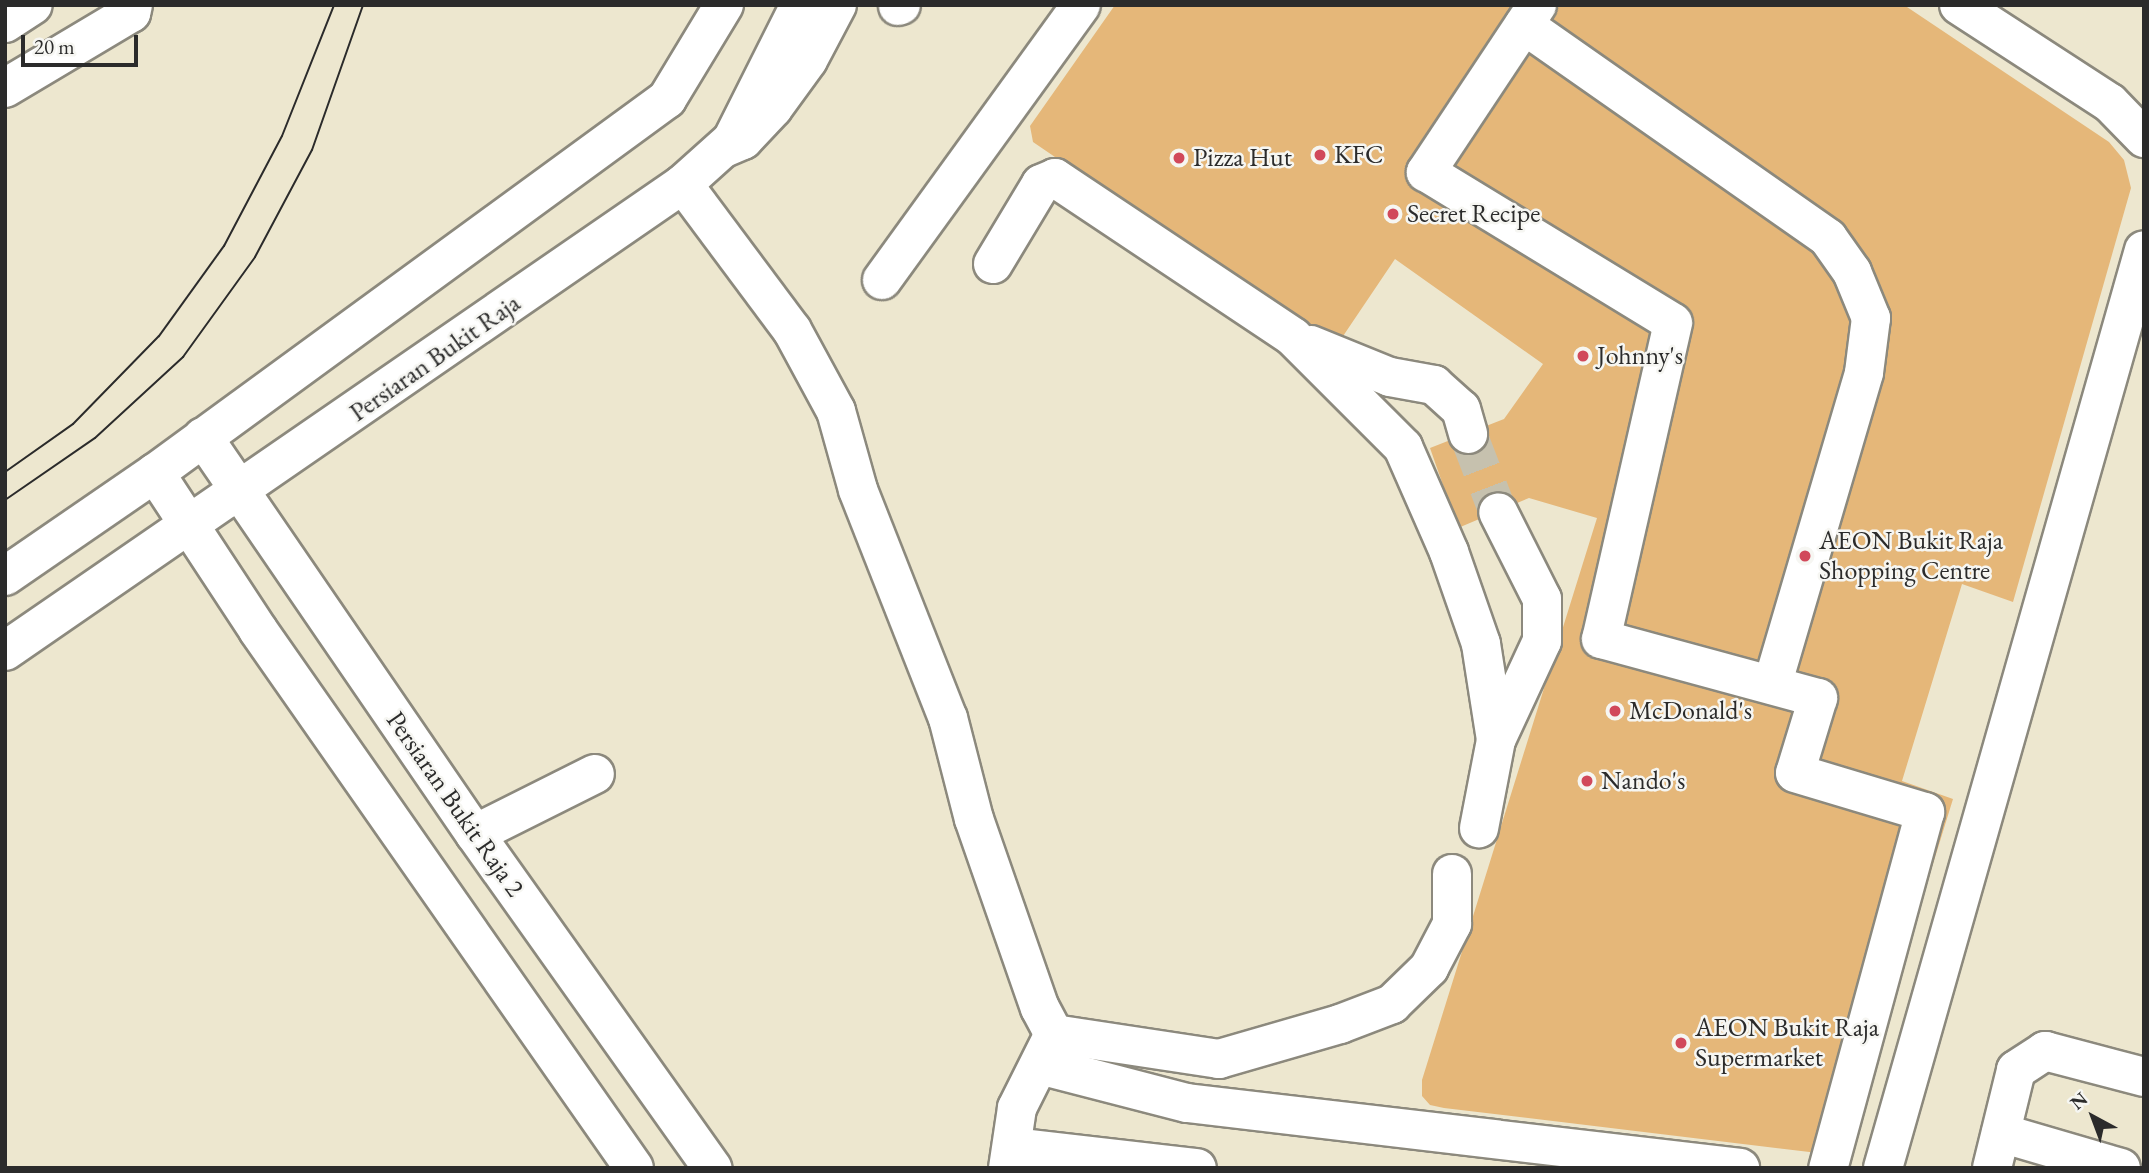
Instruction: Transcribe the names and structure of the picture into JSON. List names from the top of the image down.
{
  "streets": {
    "main road": ["Persiaran Bukit Raja", "Persiaran Bukit Raja 2"]
  },
  "crossings": [
    ["Persiaran Bukit Raja", "Persiaran Bukit Raja 2"]
  ],
  "places": [
    "KFC",
    "Pizza Hut",
    "Secret Recipe",
    "Johnny's",
    "AEON Bukit Raja Shopping Centre",
    "McDonald's",
    "Nando's",
    "AEON Bukit Raja Supermarket"
  ],
  "scale_bar": "20 m",
  "north": "top left"
}
